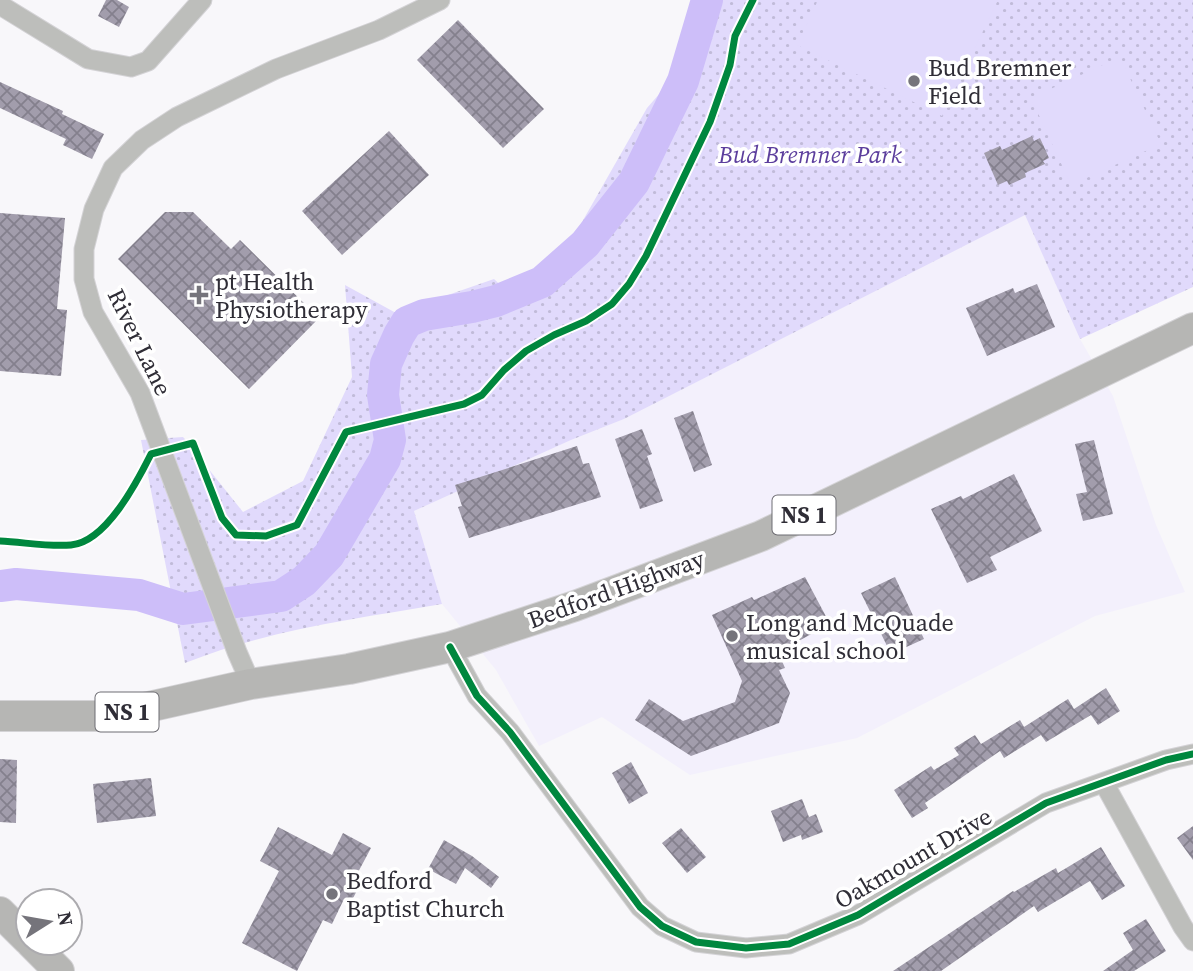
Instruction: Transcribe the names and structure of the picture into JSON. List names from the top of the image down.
{
  "streets": {
    "main road": ["NS 1", "Bedford Highway"],
    "street": ["River Lane", "Oakmount Drive"]
  },
  "crossings": [
    ["River Lane", "Bedford Highway"],
    ["Bedford Highway", "Oakmount Drive"]
  ],
  "parks": ["Bud Bremner Park"],
  "places": {
    "other": ["Bud Bremner Field", "Long and McQuade musical school", "Bedford Baptist Church"],
    "health": ["pt Health Physiotherapy"]
  },
  "north": "right"
}
